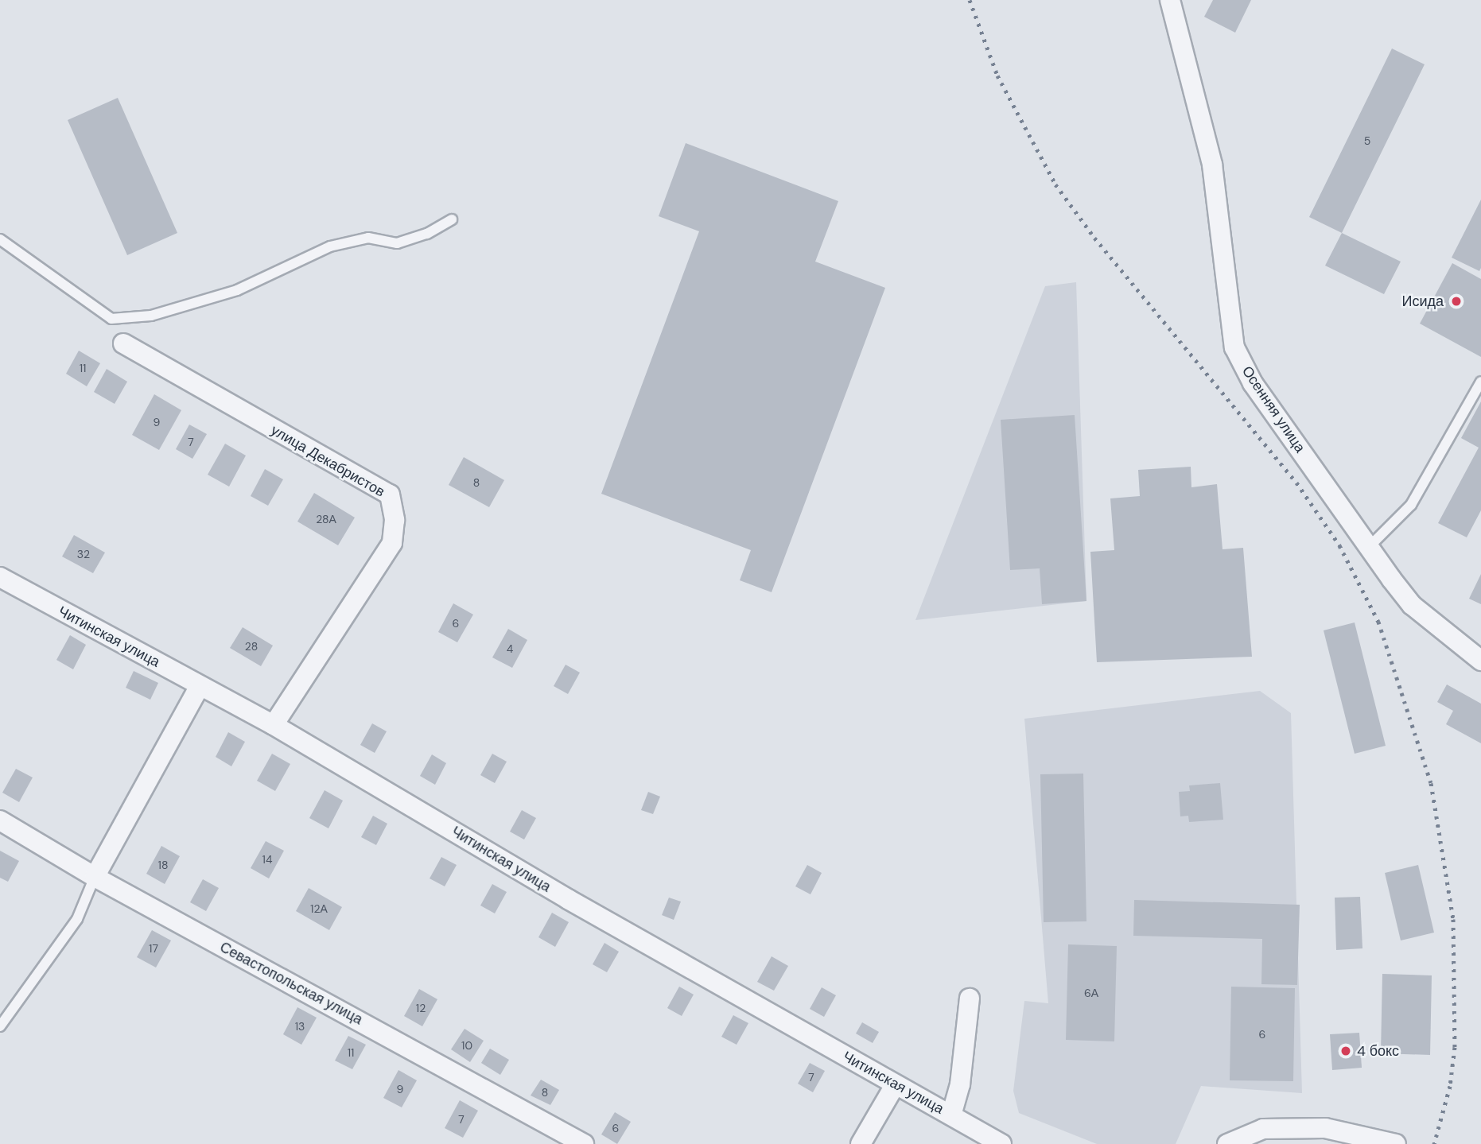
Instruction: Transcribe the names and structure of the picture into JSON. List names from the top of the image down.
{
  "streets": {
    "street": [
      "Осенняя улица",
      "улица Декабристов",
      "Читинская улица",
      "Севастопольская улица"
    ]
  },
  "crossings": [
    ["улица Декабристов", "Читинская улица"]
  ],
  "places": ["Исида", "4 бокс"],
  "house_numbers": [
    "5",
    "11",
    "9",
    "7",
    "8",
    "28А",
    "32",
    "6",
    "28",
    "4",
    "14",
    "18",
    "12А",
    "17",
    "6А",
    "12",
    "13",
    "6",
    "10",
    "11",
    "7",
    "9",
    "8",
    "7",
    "6"
  ]
}
